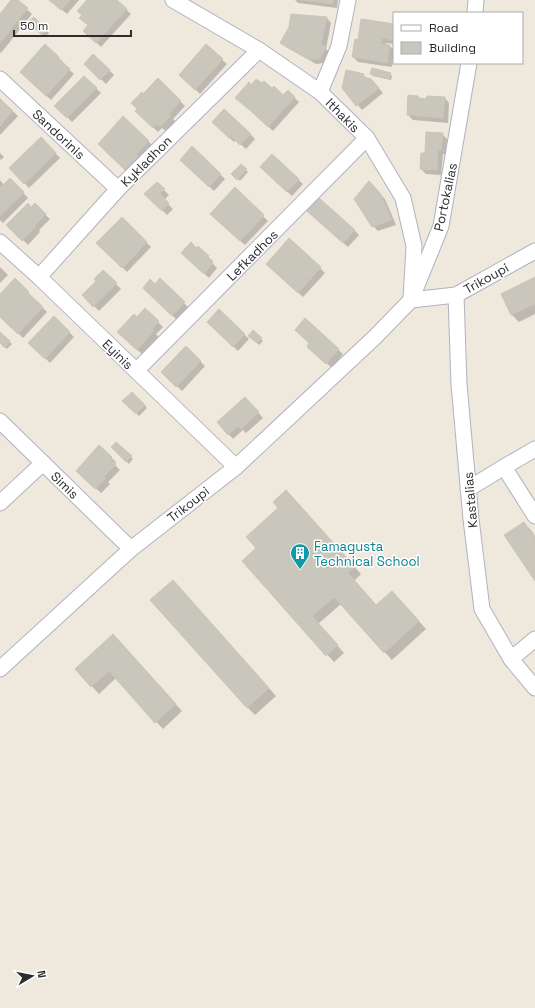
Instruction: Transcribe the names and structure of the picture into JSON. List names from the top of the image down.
{
  "streets": {
    "street": [
      "Ithakis",
      "Sandorinis",
      "Kykladhon",
      "Portokalias",
      "Lefkadhos",
      "Trikoupi",
      "Eyinis",
      "Simis",
      "Kastalias"
    ]
  },
  "crossings": [
    ["Ithakis", "Kykladhon"],
    ["Ithakis", "Portokalias"],
    ["Ithakis", "Lefkadhos"],
    ["Ithakis", "Trikoupi"],
    ["Sandorinis", "Kykladhon"],
    ["Kykladhon", "Eyinis"],
    ["Portokalias", "Trikoupi"],
    ["Lefkadhos", "Eyinis"],
    ["Trikoupi", "Eyinis"],
    ["Trikoupi", "Simis"],
    ["Trikoupi", "Kastalias"]
  ],
  "places": {
    "building": ["Famagusta Technical School"]
  },
  "legend": ["Road", "Building"],
  "scale_bar": "50 m",
  "north": "right"
}
